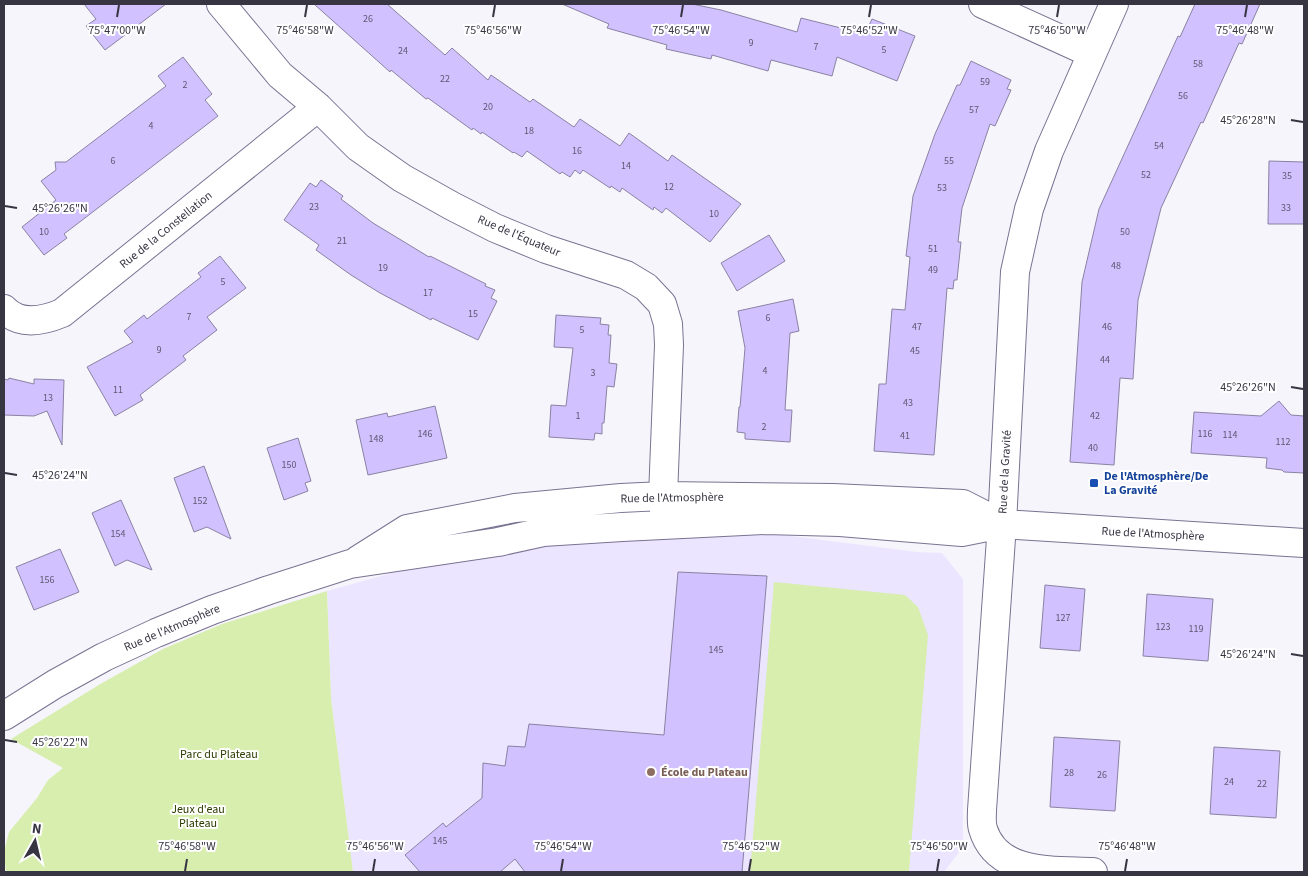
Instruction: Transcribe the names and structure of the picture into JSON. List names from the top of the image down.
{
  "streets": {
    "street": [
      "Rue de la Constellation",
      "Rue de l'Équateur",
      "Rue de la Gravité",
      "Rue de l'Atmosphère"
    ]
  },
  "crossings": [
    ["Rue de la Constellation", "Rue de l'Équateur"],
    ["Rue de l'Équateur", "Rue de l'Atmosphère"],
    ["Rue de la Gravité", "Rue de l'Atmosphère"]
  ],
  "parks": ["Parc du Plateau", "Jeux d'eau Plateau"],
  "places": {
    "transit": ["De l'Atmosphère/De La Gravité"],
    "other": ["École du Plateau"]
  },
  "house_numbers": [
    "26",
    "9",
    "7",
    "5",
    "24",
    "58",
    "22",
    "59",
    "2",
    "56",
    "20",
    "57",
    "4",
    "18",
    "54",
    "16",
    "6",
    "55",
    "14",
    "52",
    "35",
    "12",
    "53",
    "23",
    "33",
    "10",
    "10",
    "50",
    "21",
    "51",
    "48",
    "19",
    "49",
    "5",
    "17",
    "15",
    "7",
    "6",
    "47",
    "46",
    "5",
    "9",
    "45",
    "44",
    "4",
    "3",
    "11",
    "13",
    "43",
    "1",
    "42",
    "2",
    "146",
    "116",
    "114",
    "41",
    "148",
    "112",
    "40",
    "150",
    "152",
    "154",
    "156",
    "127",
    "123",
    "119",
    "145",
    "28",
    "26",
    "24",
    "22",
    "145"
  ],
  "north": "top",
  "coordinates": [
    "75°47'00\"W",
    "75°46'58\"W",
    "75°46'56\"W",
    "75°46'54\"W",
    "75°46'52\"W",
    "75°46'50\"W",
    "75°46'48\"W",
    "45°26'28\"N",
    "45°26'26\"N",
    "45°26'24\"N",
    "45°26'22\"N"
  ]
}
